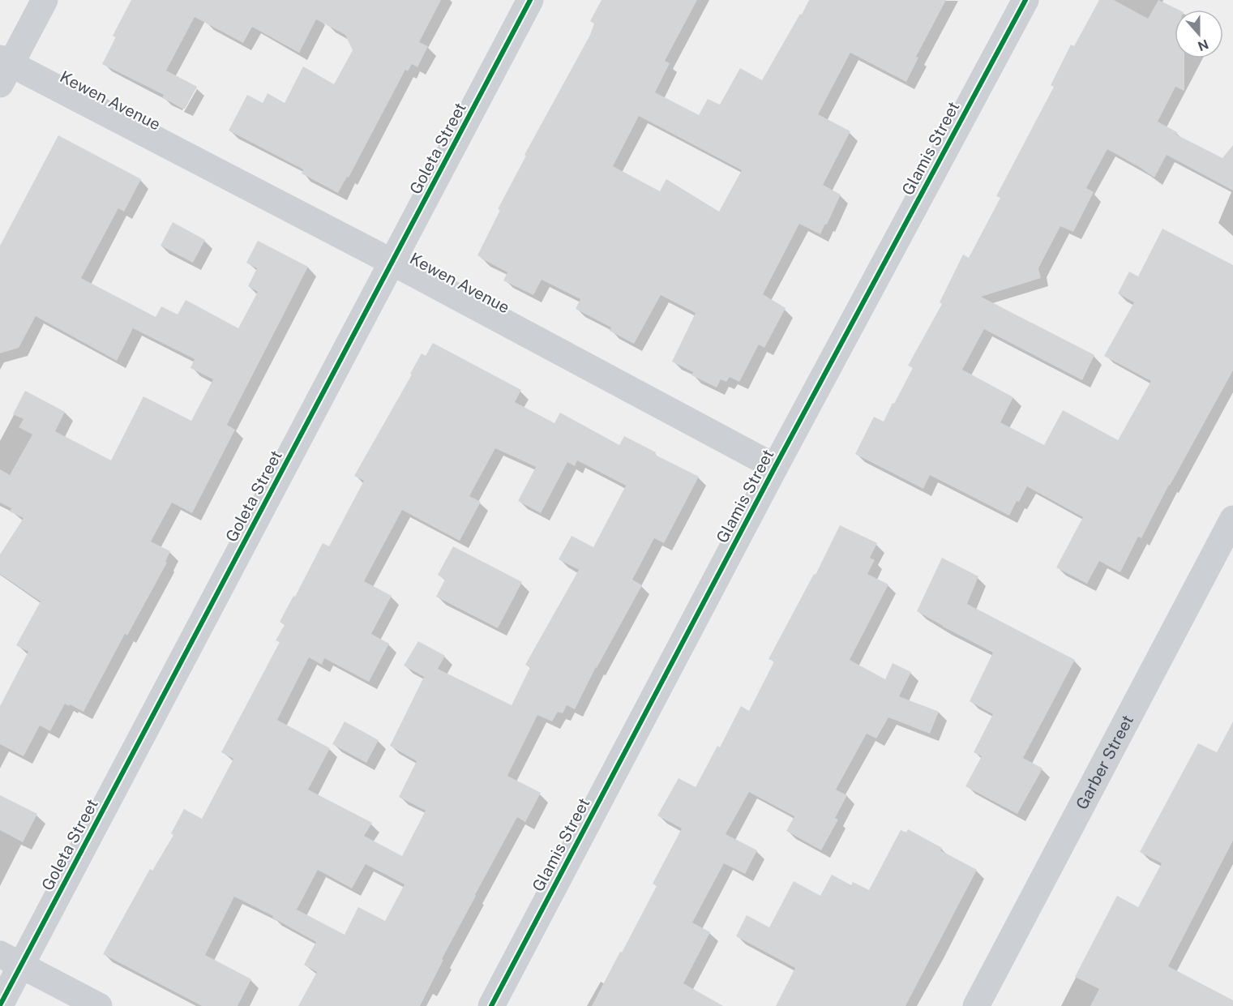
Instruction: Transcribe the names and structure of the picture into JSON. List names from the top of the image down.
{
  "streets": {
    "street": [
      "Kewen Avenue",
      "Goleta Street",
      "Glamis Street",
      "Garber Street"
    ]
  },
  "crossings": [
    ["Kewen Avenue", "Goleta Street"],
    ["Kewen Avenue", "Glamis Street"]
  ],
  "north": "bottom"
}
